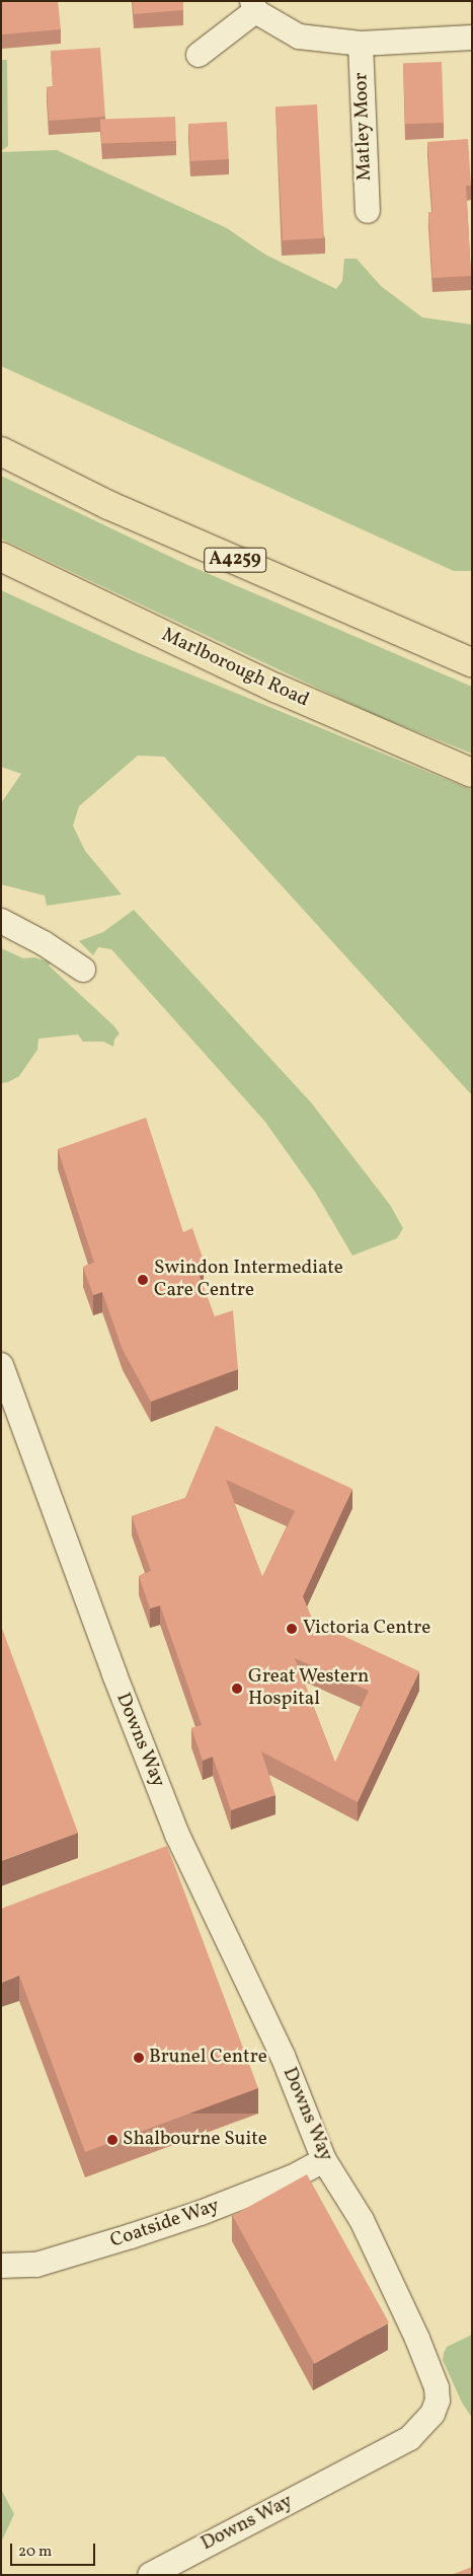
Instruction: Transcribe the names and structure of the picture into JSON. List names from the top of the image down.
{
  "streets": {
    "main road": ["A4259", "Marlborough Road"],
    "street": ["Matley Moor", "Downs Way", "Coatside Way"]
  },
  "crossings": [
    ["Downs Way", "Coatside Way"]
  ],
  "places": [
    "Swindon Intermediate Care Centre",
    "Victoria Centre",
    "Great Western Hospital",
    "Brunel Centre",
    "Shalbourne Suite"
  ],
  "scale_bar": "20 m"
}
